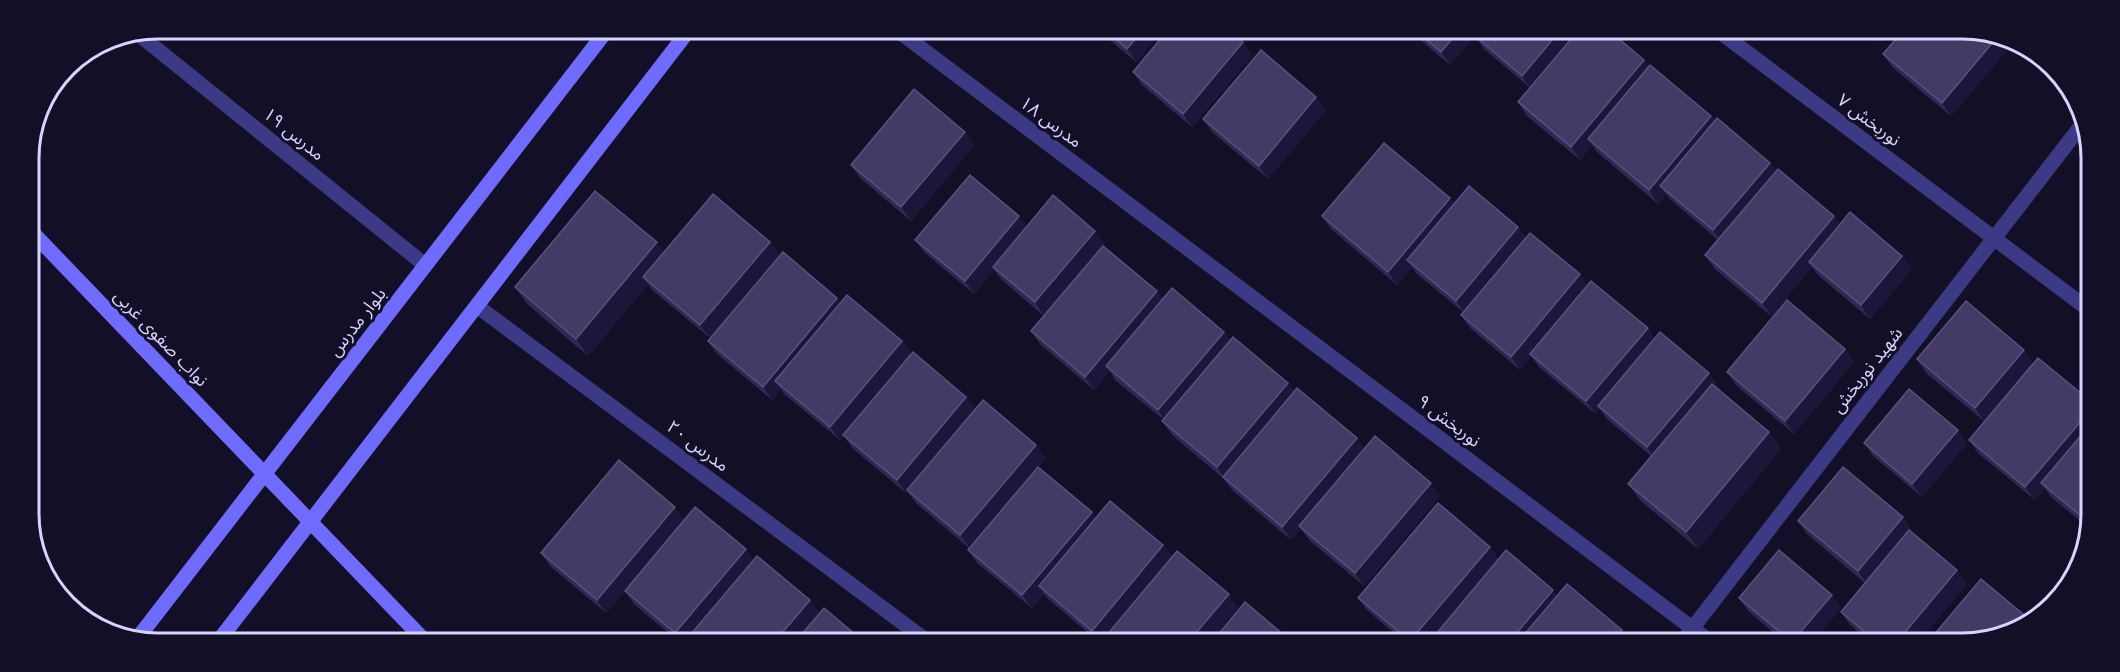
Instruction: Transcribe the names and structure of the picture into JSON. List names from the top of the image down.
{
  "streets": {
    "main road": ["بلوار مدرس", "نواب صفوی غربی"],
    "street": [
      "نوربخش ۷",
      "مدرس ۱۸",
      "مدرس ۱۹",
      "شهید نوربخش",
      "نوربخش ۹",
      "مدرس ۲۰"
    ]
  },
  "crossings": [
    ["نوربخش ۷", "شهید نوربخش"],
    ["مدرس ۱۸", "نوربخش ۹"],
    ["مدرس ۱۹", "بلوار مدرس"],
    ["بلوار مدرس", "نواب صفوی غربی"],
    ["شهید نوربخش", "نوربخش ۹"]
  ]
}
